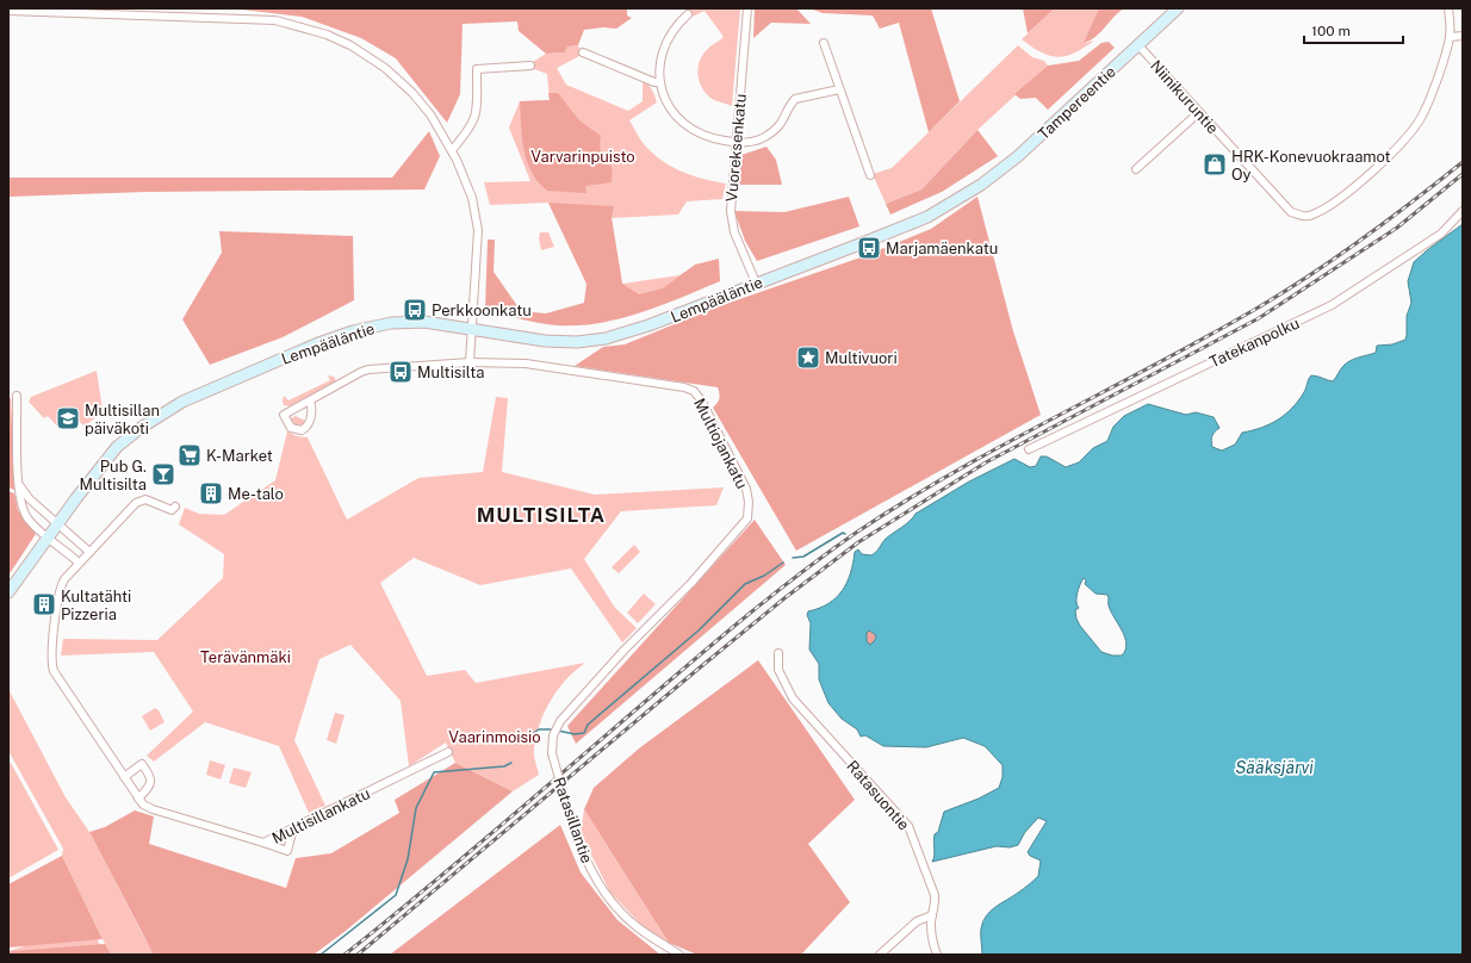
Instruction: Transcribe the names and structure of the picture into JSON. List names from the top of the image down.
{
  "streets": {
    "main road": ["Tampereentie", "Lempääläntie"],
    "street": [
      "Niinikuruntie",
      "Vuoreksenkatu",
      "Tatekanpolku",
      "Multiojankatu",
      "Ratasuontie",
      "Multisillankatu",
      "Ratasillantie"
    ]
  },
  "crossings": [
    ["Niinikuruntie", "Tampereentie"],
    ["Tampereentie", "Lempääläntie"],
    ["Vuoreksenkatu", "Lempääläntie"],
    ["Multiojankatu", "Ratasillantie"]
  ],
  "districts": ["MULTISILTA"],
  "water": ["Sääksjärvi"],
  "parks": ["Varvarinpuisto", "Terävänmäki", "Vaarinmoisio"],
  "places": {
    "shop": ["HRK-Konevuokraamot Oy"],
    "bus stop": ["Marjamäenkatu", "Perkkoonkatu", "Multisilta"],
    "place": ["Multivuori"],
    "school or university": ["Multisillan päiväkoti"],
    "supermarket": ["K-Market"],
    "bar": ["Pub G. Multisilta"],
    "building": ["Me-talo", "Kultatähti Pizzeria"]
  },
  "scale_bar": "100 m"
}
